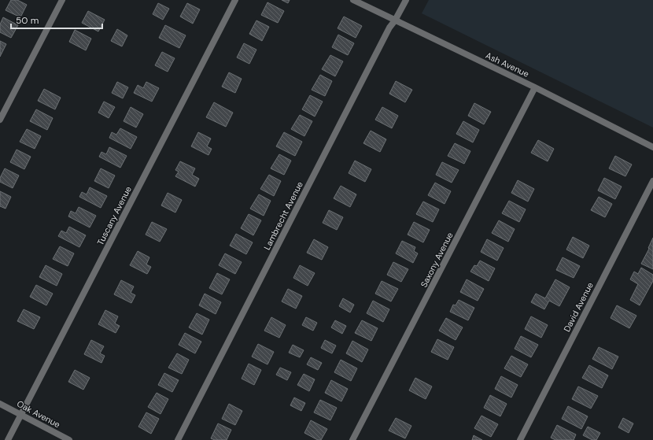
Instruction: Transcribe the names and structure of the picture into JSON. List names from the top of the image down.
{
  "streets": {
    "street": [
      "Ash Avenue",
      "Tuscany Avenue",
      "Lambrecht Avenue",
      "Saxony Avenue",
      "David Avenue",
      "Oak Avenue"
    ]
  },
  "crossings": [
    ["Ash Avenue", "Lambrecht Avenue"],
    ["Ash Avenue", "Saxony Avenue"],
    ["Tuscany Avenue", "Oak Avenue"]
  ],
  "scale_bar": "50 m"
}
